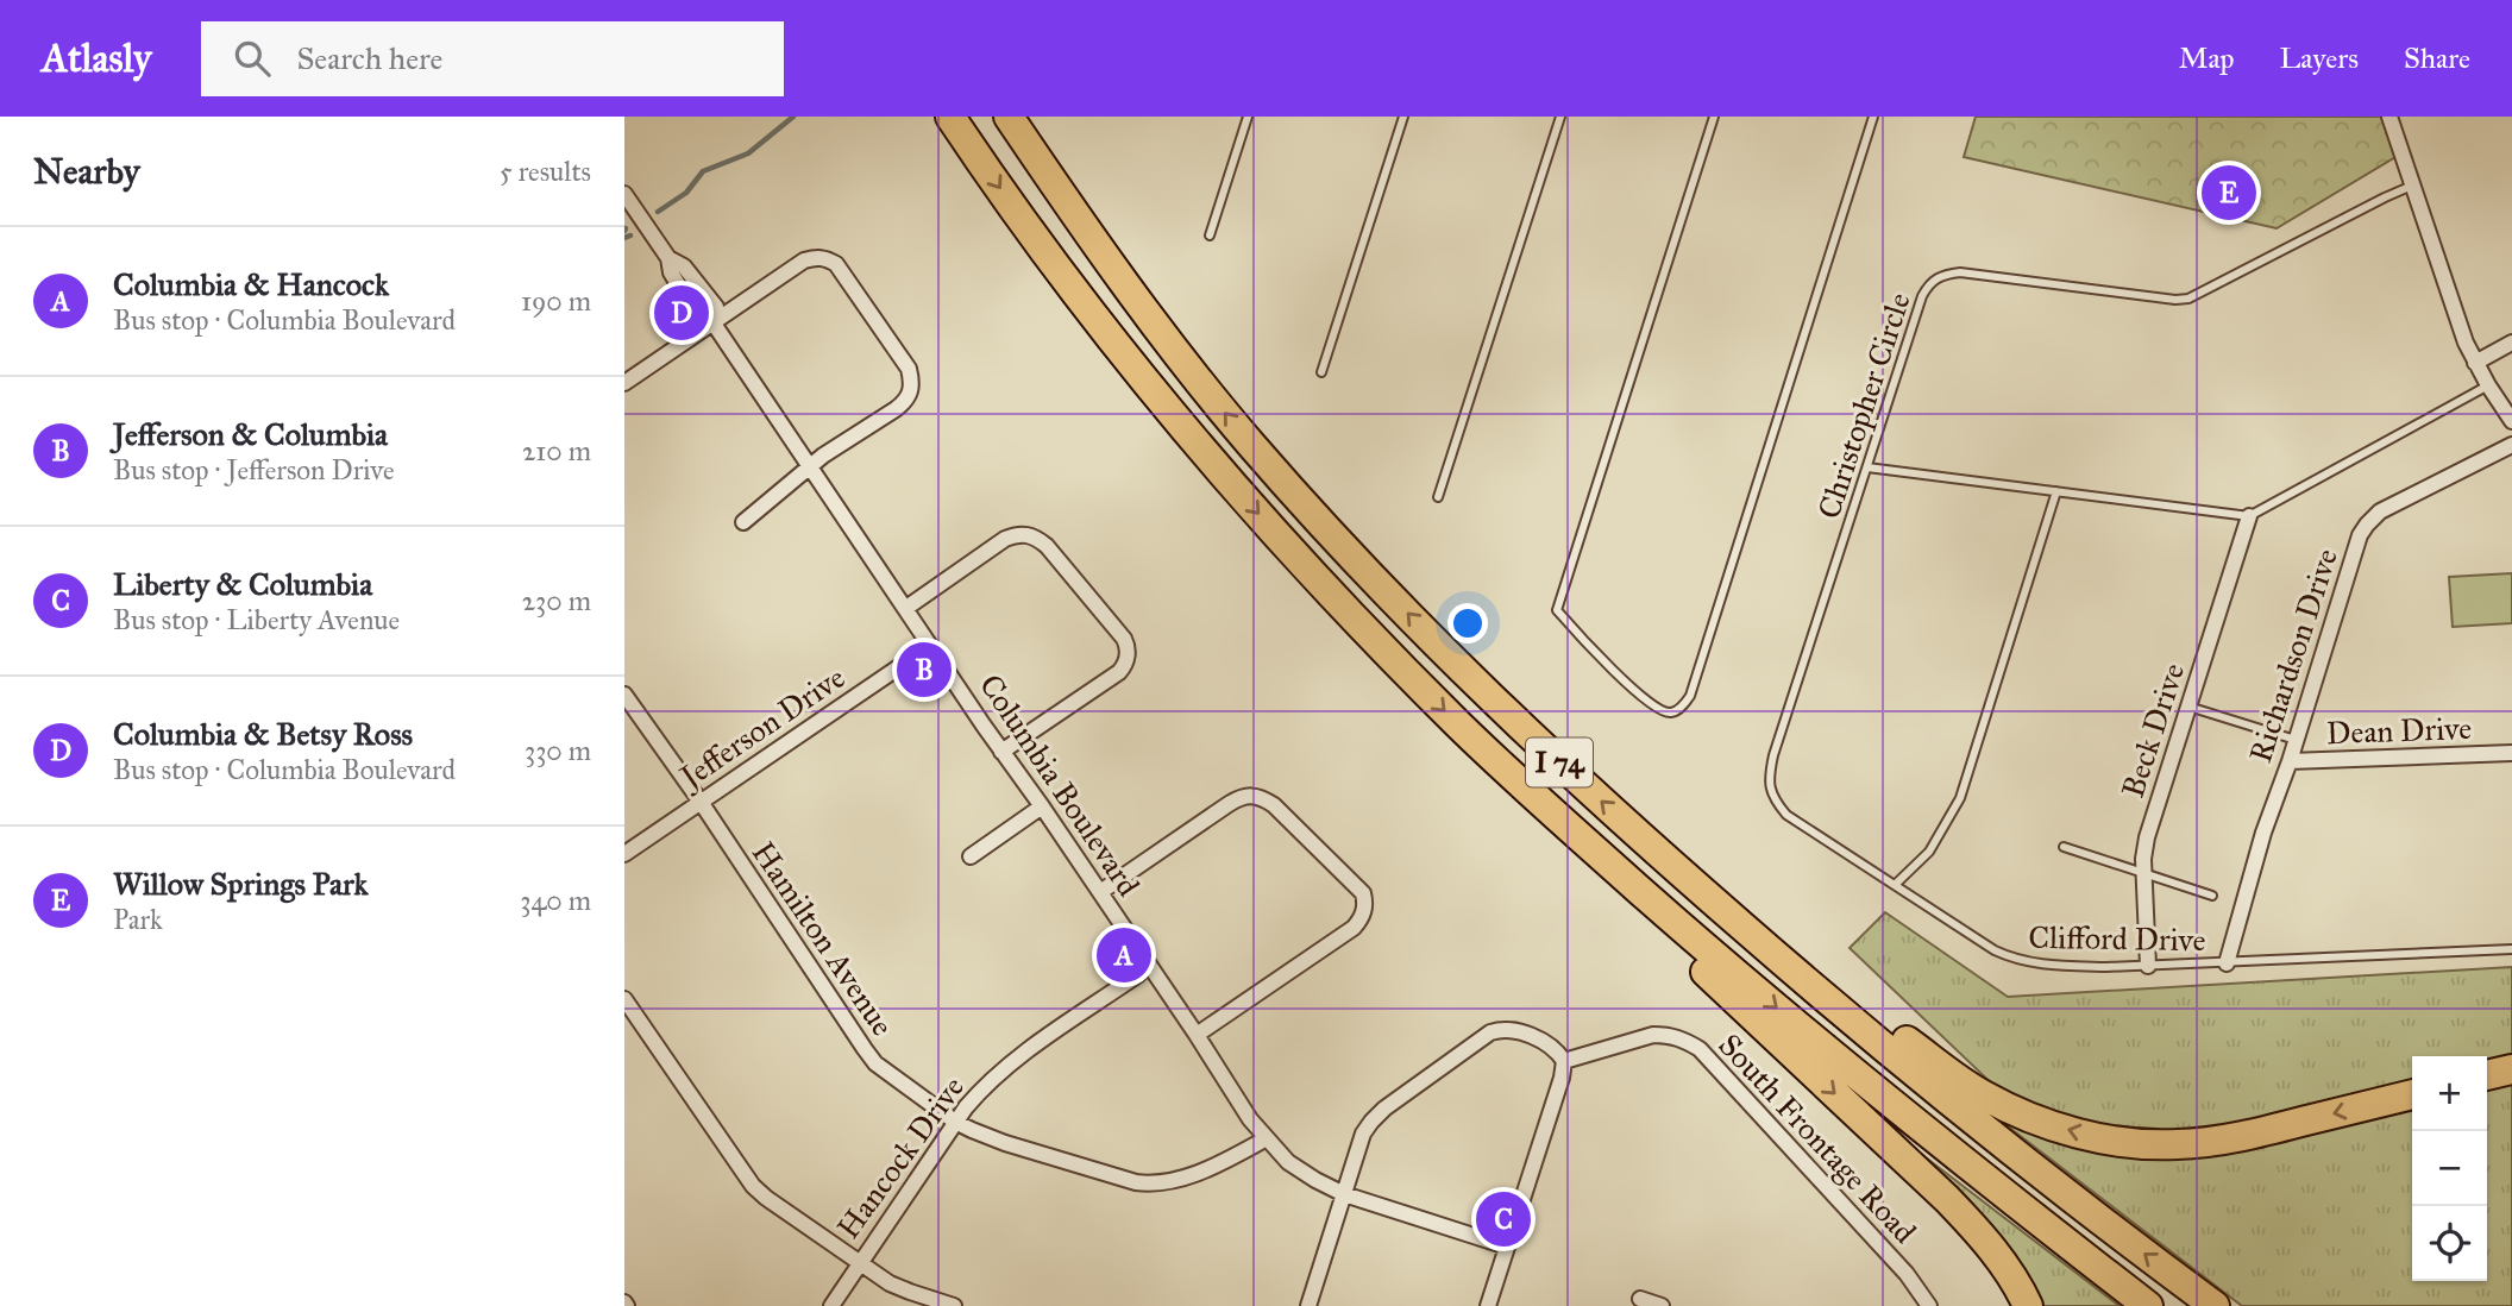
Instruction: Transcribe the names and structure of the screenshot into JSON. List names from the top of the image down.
{
  "streets": {
    "highway": ["I 74"],
    "street": [
      "Richardson Drive",
      "Jefferson Drive",
      "Beck Drive",
      "Dean Drive",
      "Columbia Boulevard",
      "Hamilton Avenue",
      "South Frontage Road",
      "Hancock Drive"
    ],
    "lane": ["Christopher Circle", "Clifford Drive"]
  },
  "crossings": [
    ["Christopher Circle", "Clifford Drive"],
    ["Richardson Drive", "Dean Drive"],
    ["Richardson Drive", "Clifford Drive"],
    ["Jefferson Drive", "Columbia Boulevard"],
    ["Jefferson Drive", "Hamilton Avenue"],
    ["Beck Drive", "Clifford Drive"],
    ["Columbia Boulevard", "Hamilton Avenue"],
    ["Columbia Boulevard", "Hancock Drive"],
    ["Hamilton Avenue", "Hancock Drive"]
  ],
  "page": {
    "header": "Atlasly",
    "search": "Search here",
    "nav": ["Map", "Layers", "Share"],
    "heading": ["Nearby", "5 results"],
    "pins": [
      "E",
      "D",
      "B",
      "A",
      "C"
    ],
    "list": [
      {
        "mark": "A",
        "name": "Columbia & Hancock",
        "note": "Bus stop · Columbia Boulevard",
        "value": "190 m"
      },
      {
        "mark": "B",
        "name": "Jefferson & Columbia",
        "note": "Bus stop · Jefferson Drive",
        "value": "210 m"
      },
      {
        "mark": "C",
        "name": "Liberty & Columbia",
        "note": "Bus stop · Liberty Avenue",
        "value": "230 m"
      },
      {
        "mark": "D",
        "name": "Columbia & Betsy Ross",
        "note": "Bus stop · Columbia Boulevard",
        "value": "330 m"
      },
      {
        "mark": "E",
        "name": "Willow Springs Park",
        "note": "Park",
        "value": "340 m"
      }
    ],
    "map_buttons": ["+", "−"]
  }
}
